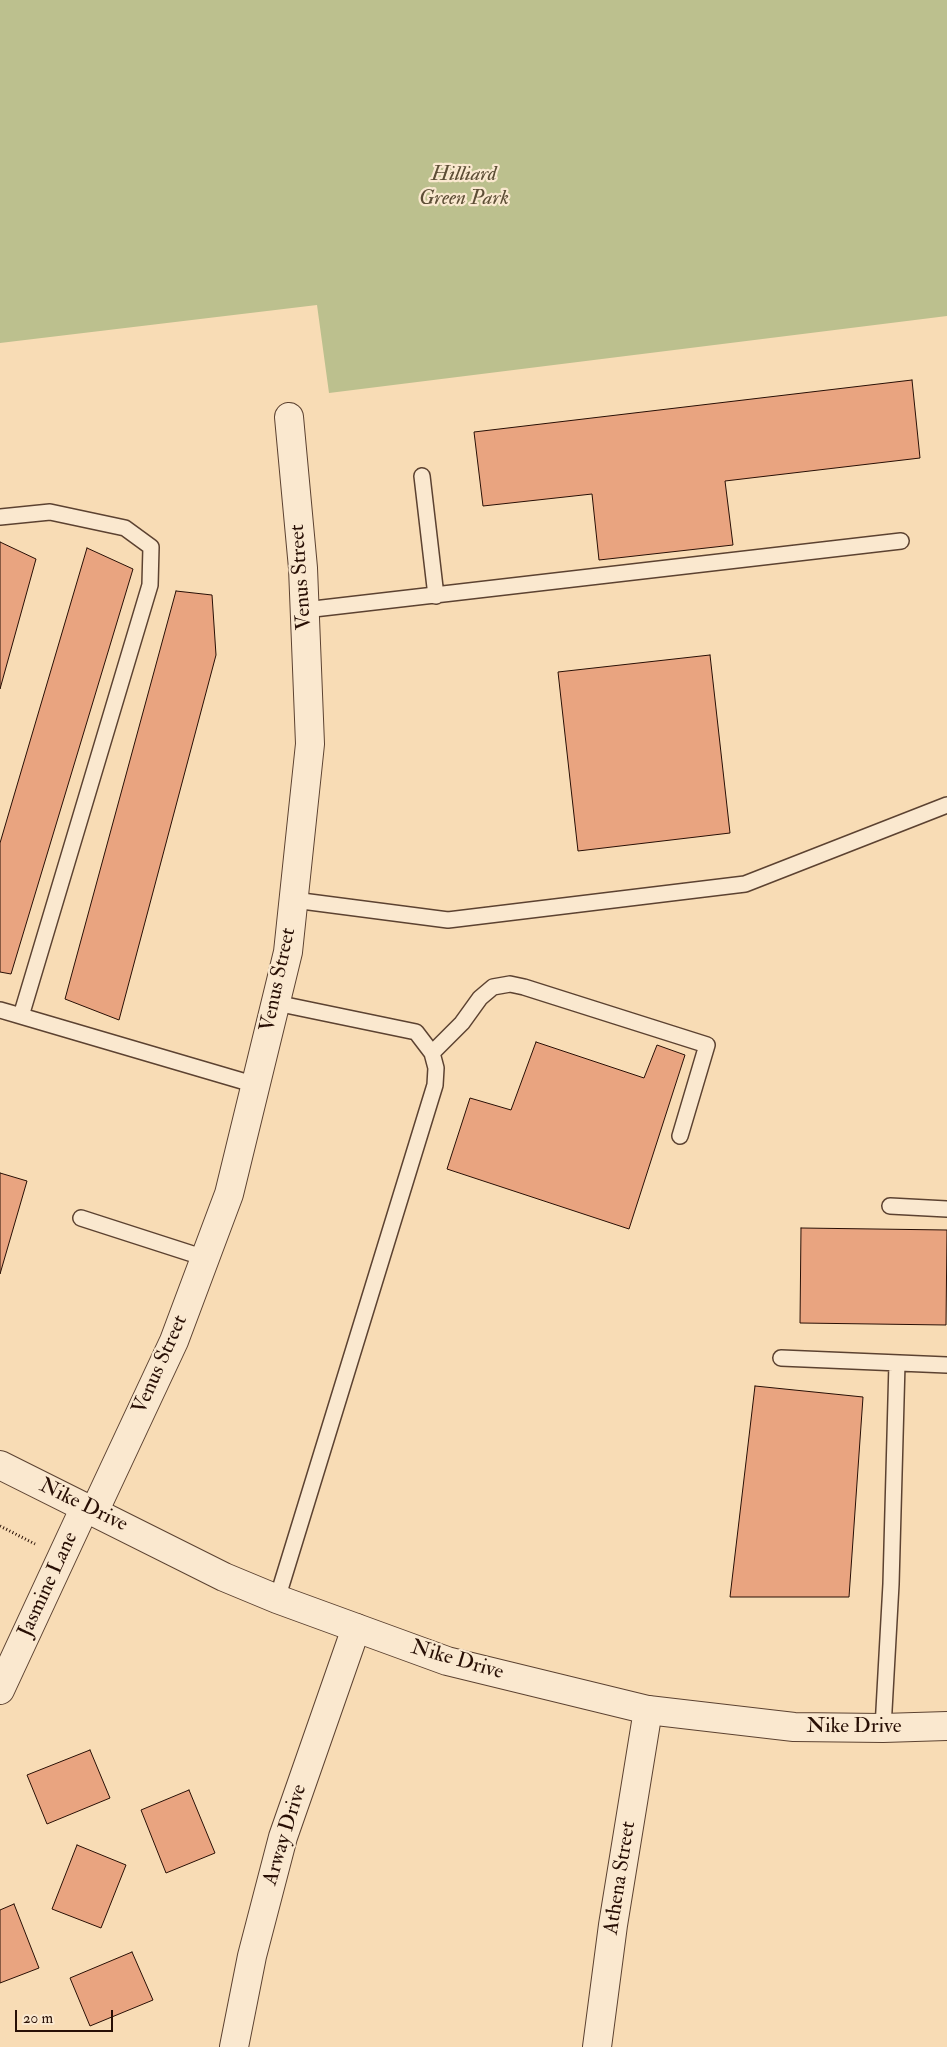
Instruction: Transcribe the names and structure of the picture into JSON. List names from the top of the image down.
{
  "streets": {
    "street": [
      "Venus Street",
      "Nike Drive",
      "Jasmine Lane",
      "Arway Drive",
      "Athena Street"
    ]
  },
  "crossings": [
    ["Venus Street", "Nike Drive"],
    ["Venus Street", "Jasmine Lane"],
    ["Nike Drive", "Jasmine Lane"],
    ["Nike Drive", "Arway Drive"],
    ["Nike Drive", "Athena Street"]
  ],
  "parks": ["Hilliard Green Park"],
  "scale_bar": "20 m"
}
